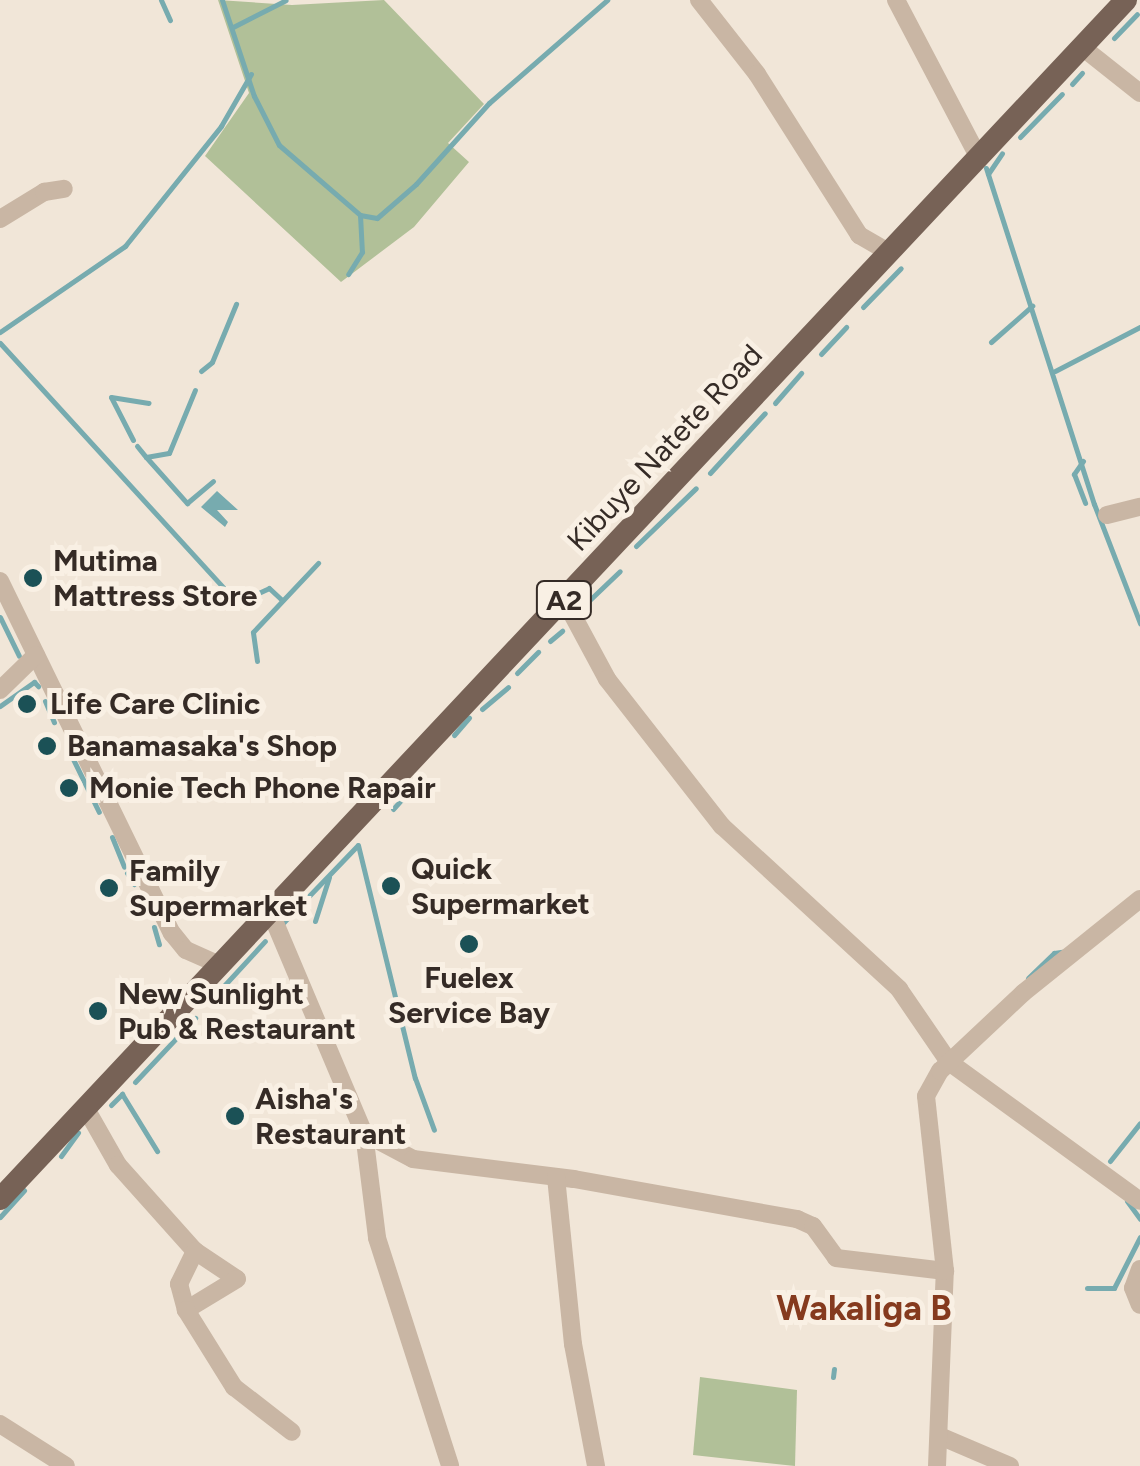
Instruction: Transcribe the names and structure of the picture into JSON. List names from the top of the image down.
{
  "streets": {
    "main road": ["Kibuye Natete Road", "A2"]
  },
  "districts": ["Wakaliga B"],
  "places": [
    "Mutima Mattress Store",
    "Life Care Clinic",
    "Banamasaka's Shop",
    "Monie Tech Phone Rapair",
    "Quick Supermarket",
    "Family Supermarket",
    "Fuelex Service Bay",
    "New Sunlight Pub & Restaurant",
    "Aisha's Restaurant"
  ]
}
